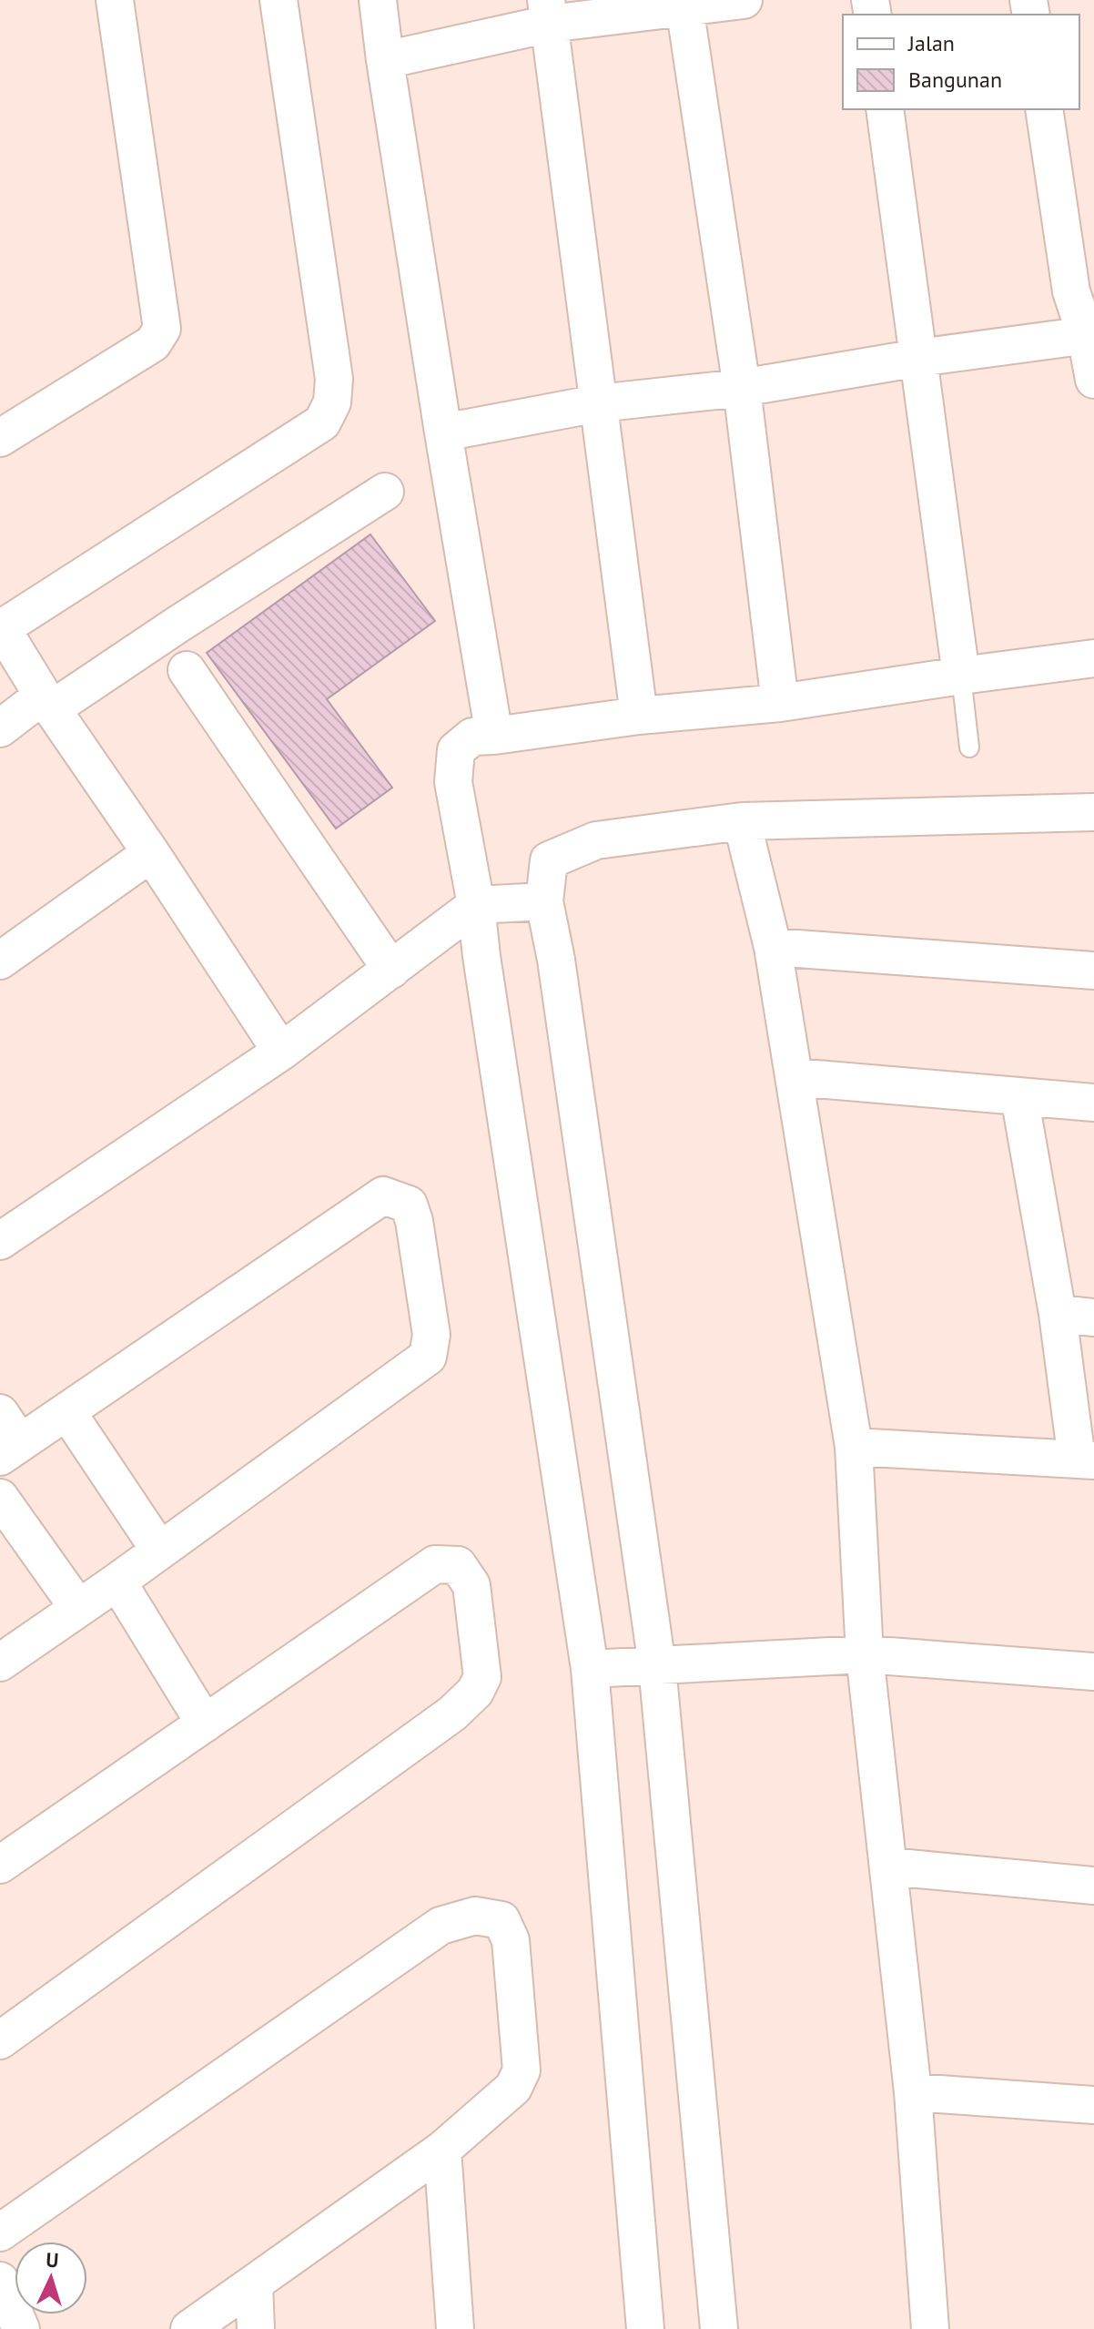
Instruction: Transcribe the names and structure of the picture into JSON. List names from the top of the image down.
{
  "legend": ["Jalan", "Bangunan"],
  "north": "top"
}
